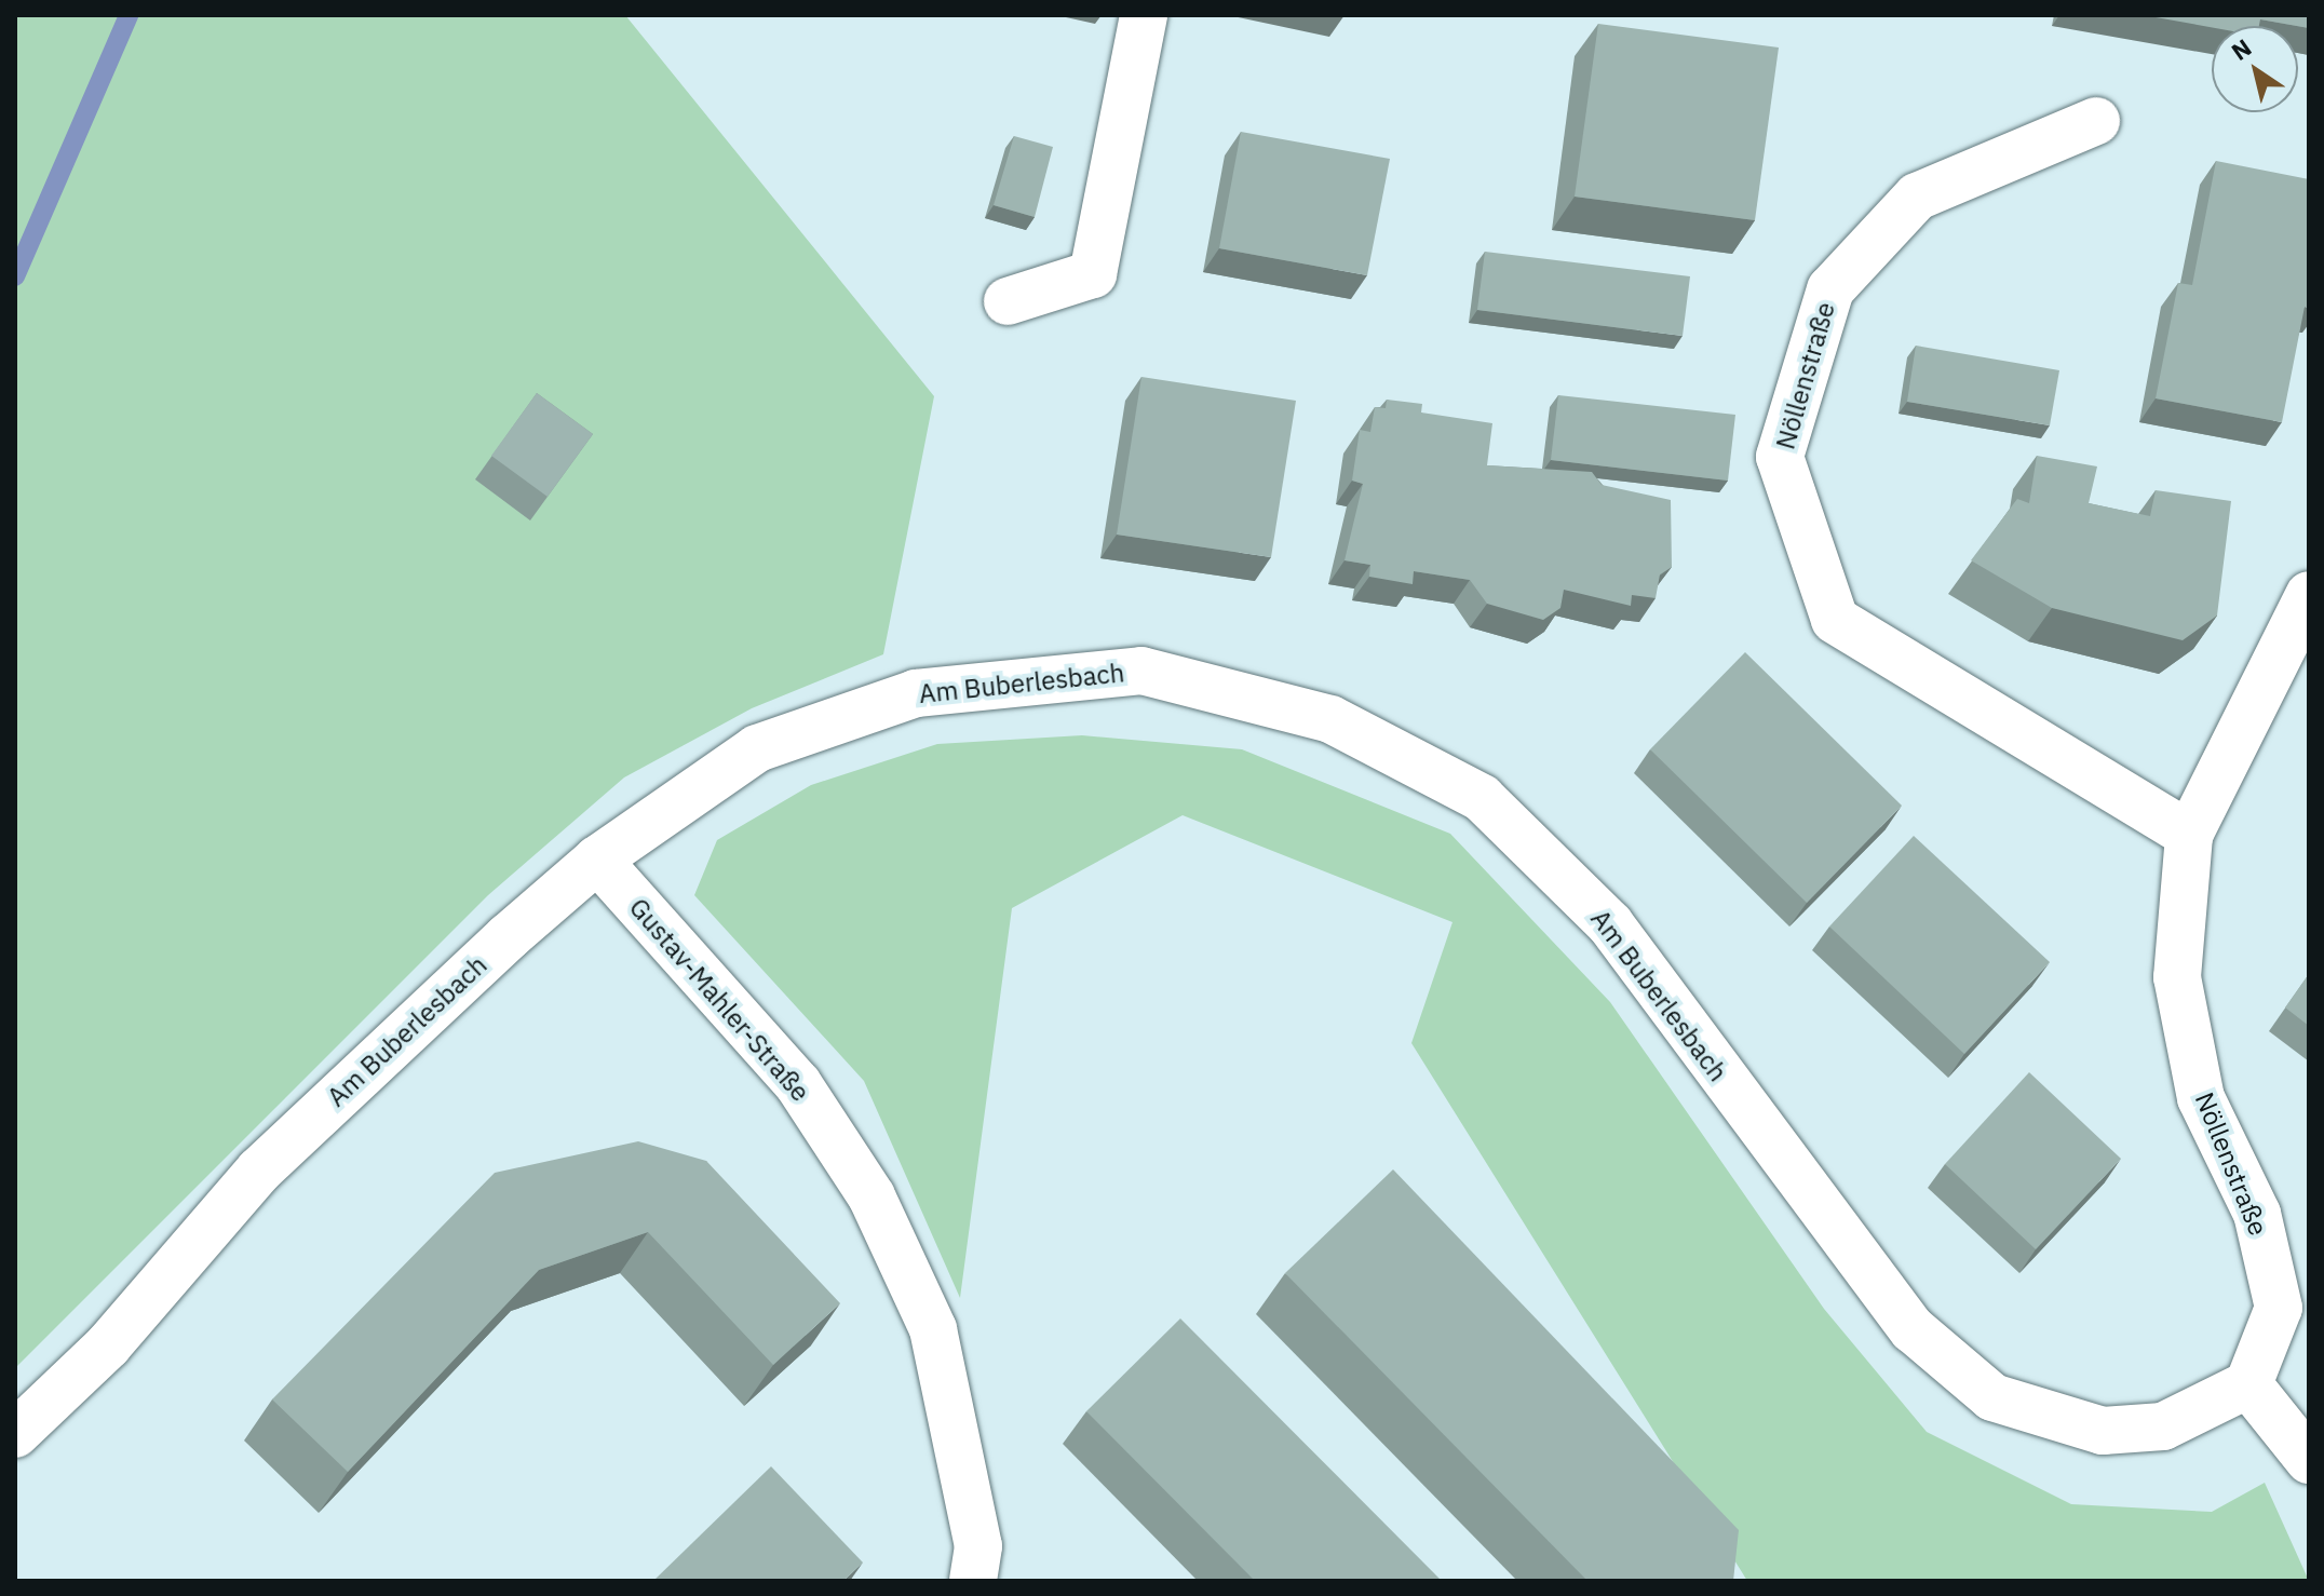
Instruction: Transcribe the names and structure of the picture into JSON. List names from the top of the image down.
{
  "streets": {
    "street": ["Nöllenstraße", "Am Buberlesbach", "Gustav-Mahler-Straße"]
  },
  "crossings": [
    ["Nöllenstraße", "Am Buberlesbach"],
    ["Am Buberlesbach", "Gustav-Mahler-Straße"]
  ],
  "north": "top left"
}
